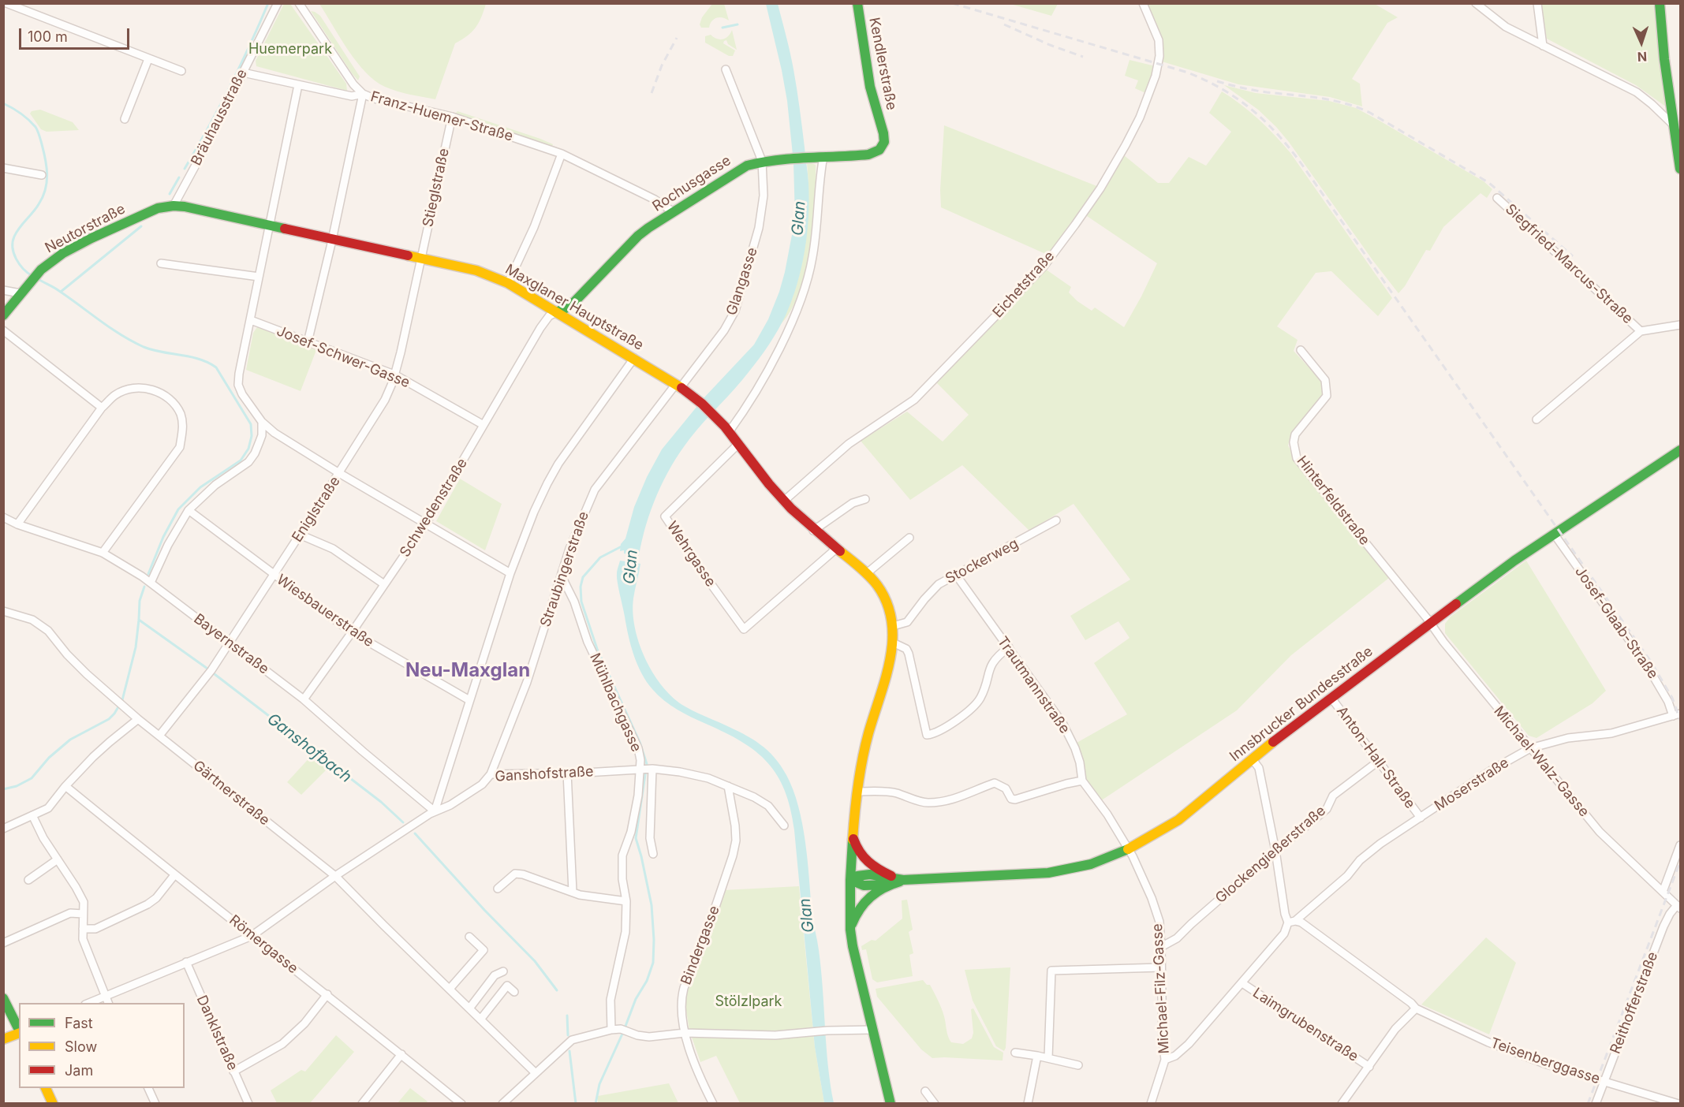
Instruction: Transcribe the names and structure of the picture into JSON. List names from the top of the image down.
{
  "streets": {
    "street": [
      "Kendlerstraße",
      "Franz-Huemer-Straße",
      "Bräuhausstraße",
      "Rochusgasse",
      "Stieglstraße",
      "Neutorstraße",
      "Siegfried-Marcus-Straße",
      "Glangasse",
      "Eichetstraße",
      "Maxglaner Hauptstraße",
      "Josef-Schwer-Gasse",
      "Hinterfeldstraße",
      "Schwedenstraße",
      "Eniglstraße",
      "Wehrgasse",
      "Stockerweg",
      "Straubingerstraße",
      "Wiesbauerstraße",
      "Josef-Glaab-Straße",
      "Bayernstraße",
      "Trautmannstraße",
      "Mühlbachgasse",
      "Innsbrucker Bundesstraße",
      "Anton-Hall-Straße",
      "Michael-Walz-Gasse",
      "Ganshofstraße",
      "Moserstraße",
      "Gärtnerstraße",
      "Glockengießerstraße",
      "Römergasse",
      "Bindergasse",
      "Michael-Filz-Gasse",
      "Reithofferstraße",
      "Laimgrubenstraße",
      "Danklstraße",
      "Teisenberggasse"
    ]
  },
  "crossings": [
    ["Kendlerstraße", "Rochusgasse"],
    ["Franz-Huemer-Straße", "Bräuhausstraße"],
    ["Franz-Huemer-Straße", "Rochusgasse"],
    ["Franz-Huemer-Straße", "Stieglstraße"],
    ["Bräuhausstraße", "Neutorstraße"],
    ["Bräuhausstraße", "Maxglaner Hauptstraße"],
    ["Rochusgasse", "Glangasse"],
    ["Rochusgasse", "Maxglaner Hauptstraße"],
    ["Rochusgasse", "Schwedenstraße"],
    ["Stieglstraße", "Maxglaner Hauptstraße"],
    ["Stieglstraße", "Eniglstraße"],
    ["Neutorstraße", "Maxglaner Hauptstraße"],
    ["Glangasse", "Maxglaner Hauptstraße"],
    ["Glangasse", "Straubingerstraße"],
    ["Eichetstraße", "Maxglaner Hauptstraße"],
    ["Maxglaner Hauptstraße", "Schwedenstraße"],
    ["Maxglaner Hauptstraße", "Eniglstraße"],
    ["Maxglaner Hauptstraße", "Wehrgasse"],
    ["Maxglaner Hauptstraße", "Stockerweg"],
    ["Maxglaner Hauptstraße", "Straubingerstraße"],
    ["Maxglaner Hauptstraße", "Innsbrucker Bundesstraße"],
    ["Josef-Schwer-Gasse", "Schwedenstraße"],
    ["Josef-Schwer-Gasse", "Eniglstraße"],
    ["Hinterfeldstraße", "Innsbrucker Bundesstraße"],
    ["Hinterfeldstraße", "Michael-Walz-Gasse"],
    ["Schwedenstraße", "Wiesbauerstraße"],
    ["Schwedenstraße", "Bayernstraße"],
    ["Eniglstraße", "Wiesbauerstraße"],
    ["Eniglstraße", "Bayernstraße"],
    ["Eniglstraße", "Gärtnerstraße"],
    ["Stockerweg", "Trautmannstraße"],
    ["Straubingerstraße", "Mühlbachgasse"],
    ["Straubingerstraße", "Ganshofstraße"],
    ["Josef-Glaab-Straße", "Innsbrucker Bundesstraße"],
    ["Josef-Glaab-Straße", "Moserstraße"],
    ["Bayernstraße", "Ganshofstraße"],
    ["Trautmannstraße", "Innsbrucker Bundesstraße"],
    ["Trautmannstraße", "Michael-Filz-Gasse"],
    ["Mühlbachgasse", "Ganshofstraße"],
    ["Innsbrucker Bundesstraße", "Anton-Hall-Straße"],
    ["Innsbrucker Bundesstraße", "Michael-Walz-Gasse"],
    ["Innsbrucker Bundesstraße", "Michael-Filz-Gasse"],
    ["Anton-Hall-Straße", "Moserstraße"],
    ["Anton-Hall-Straße", "Glockengießerstraße"],
    ["Michael-Walz-Gasse", "Moserstraße"],
    ["Michael-Walz-Gasse", "Reithofferstraße"],
    ["Ganshofstraße", "Gärtnerstraße"],
    ["Ganshofstraße", "Römergasse"],
    ["Ganshofstraße", "Bindergasse"],
    ["Ganshofstraße", "Danklstraße"],
    ["Moserstraße", "Michael-Filz-Gasse"],
    ["Moserstraße", "Laimgrubenstraße"],
    ["Moserstraße", "Teisenberggasse"],
    ["Glockengießerstraße", "Michael-Filz-Gasse"],
    ["Reithofferstraße", "Teisenberggasse"]
  ],
  "districts": ["Neu-Maxglan"],
  "water": ["Glan", "Ganshofbach"],
  "parks": ["Huemerpark", "Stölzlpark"],
  "legend": ["Fast", "Slow", "Jam"],
  "scale_bar": "100 m",
  "north": "bottom"
}
